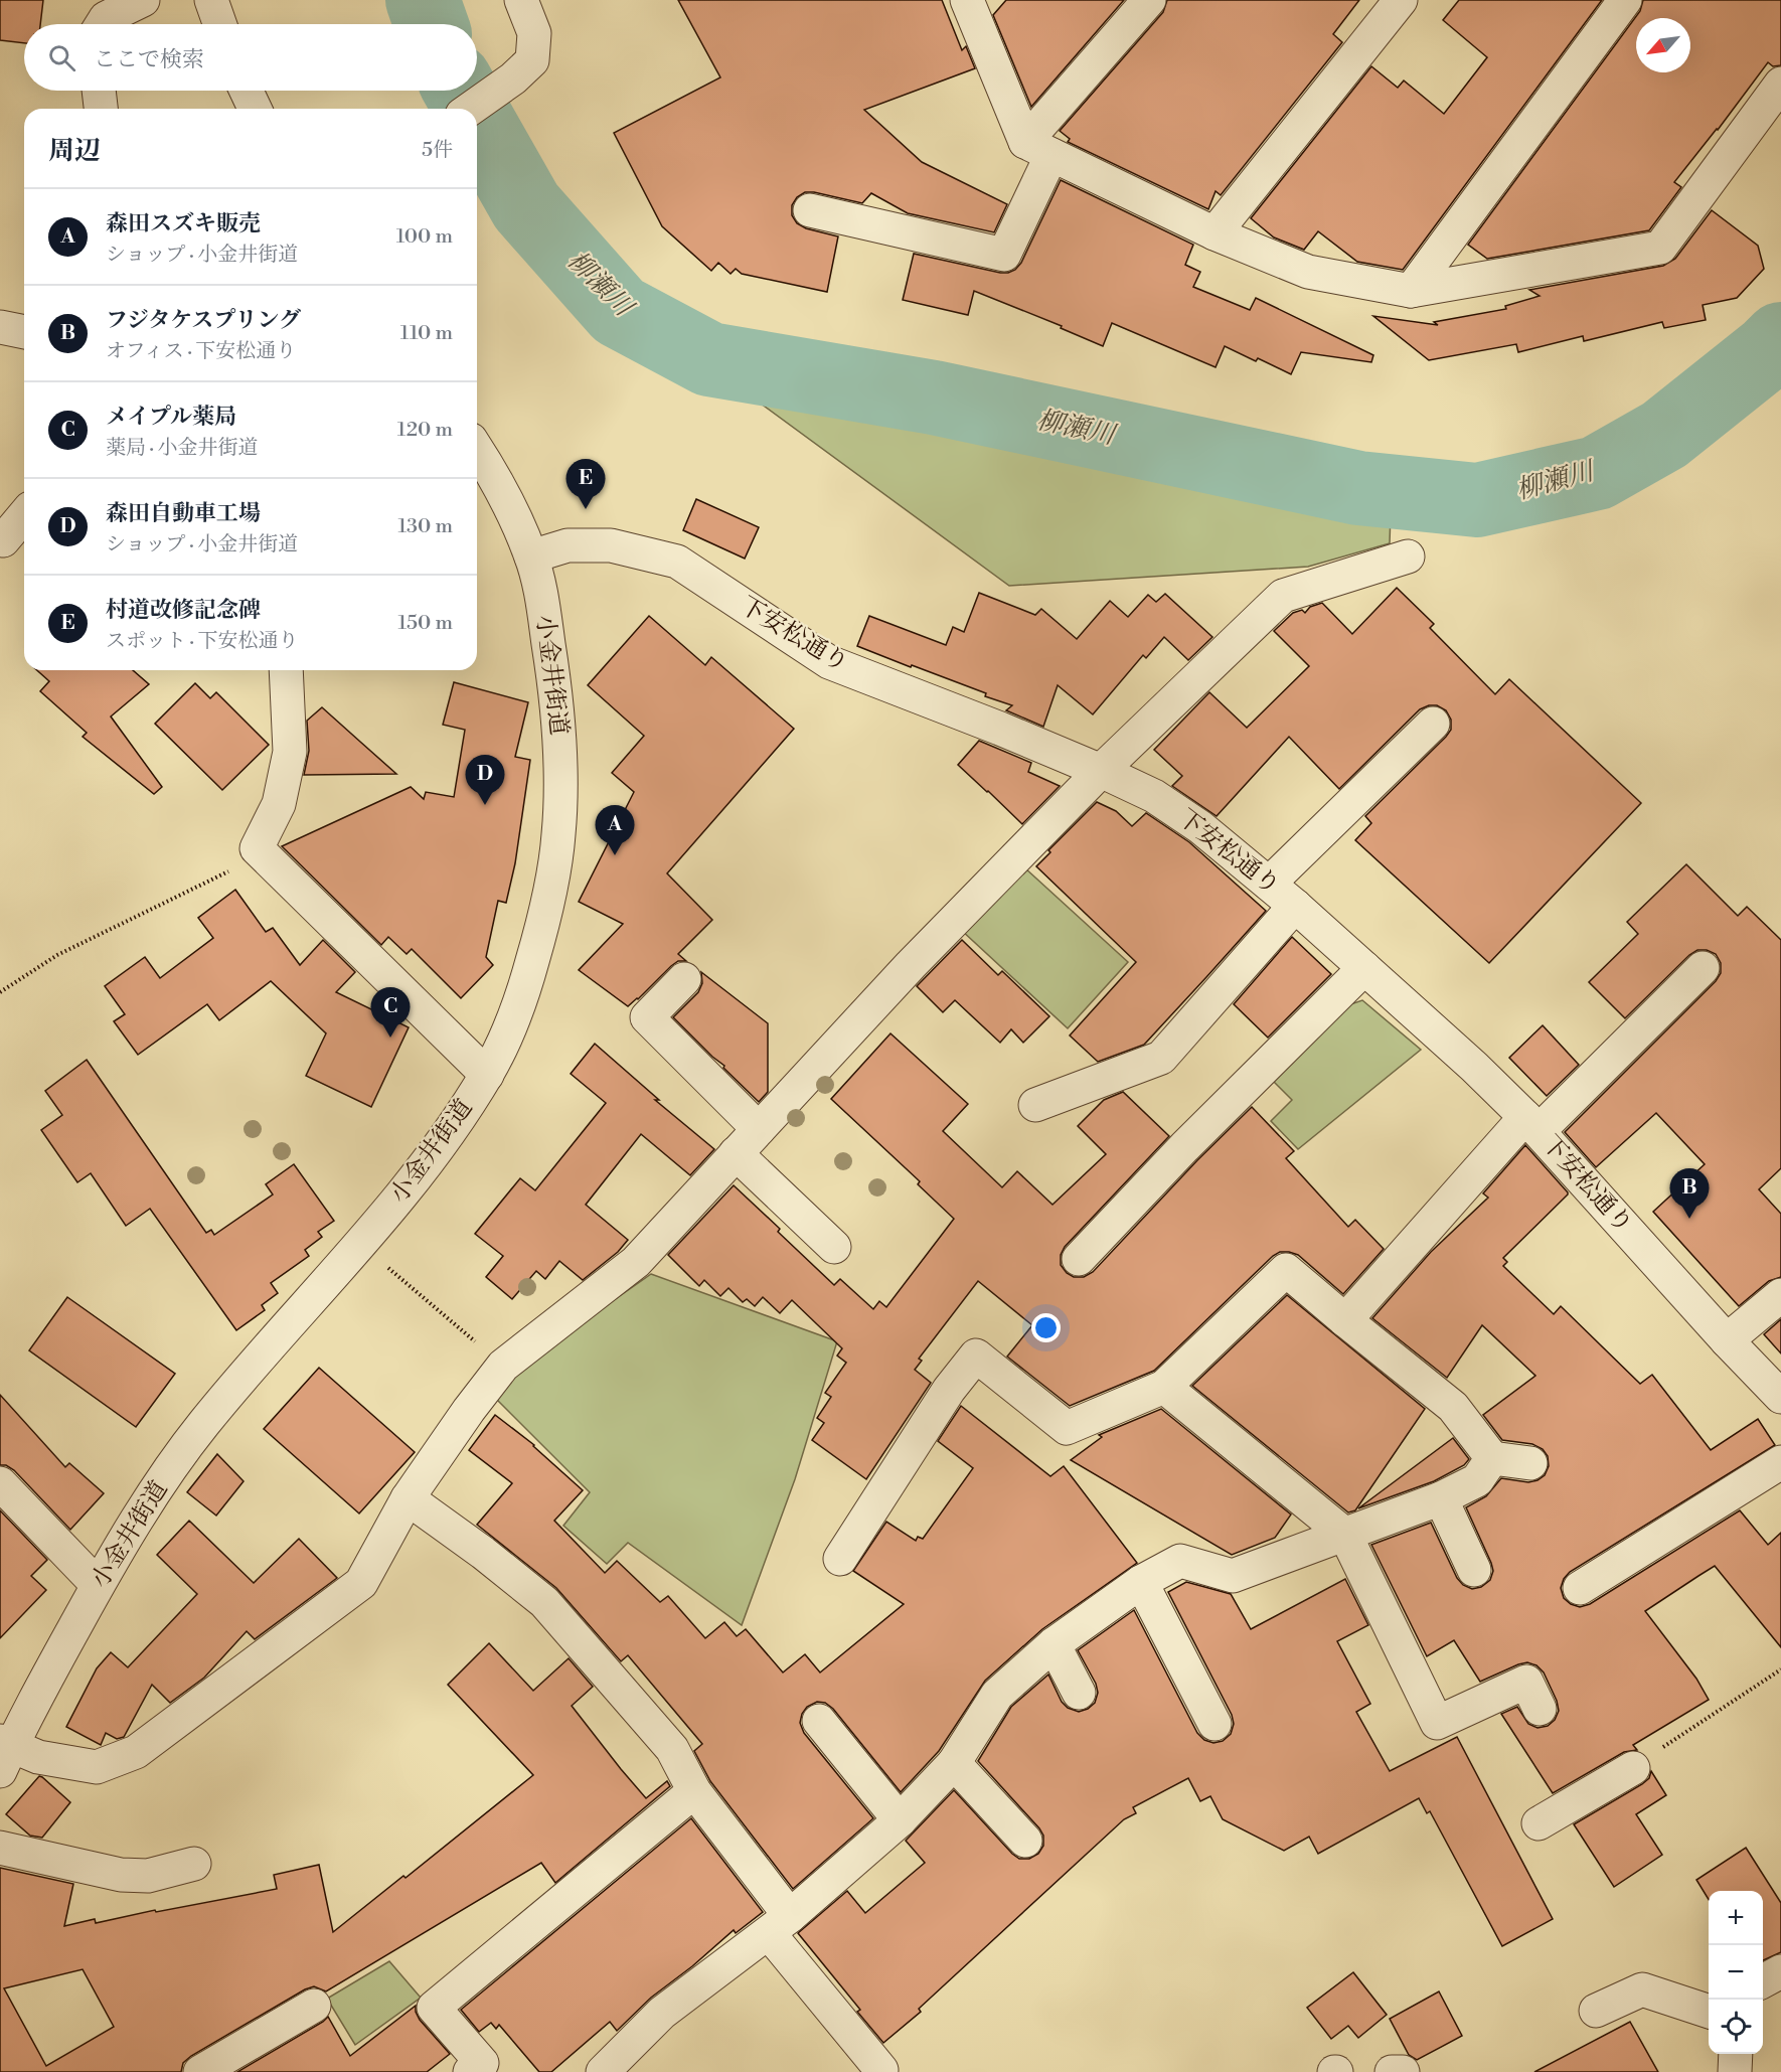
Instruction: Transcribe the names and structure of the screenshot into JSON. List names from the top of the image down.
{
  "streets": {
    "street": ["下安松通り", "小金井街道"]
  },
  "crossings": [
    ["下安松通り", "小金井街道"]
  ],
  "water": ["柳瀬川"],
  "north": "bottom left",
  "page": {
    "search": "ここで検索",
    "heading": ["周辺", "5件"],
    "list": [
      {
        "mark": "A",
        "name": "森田スズキ販売",
        "note": "ショップ · 小金井街道",
        "value": "100 m"
      },
      {
        "mark": "B",
        "name": "フジタケスプリング",
        "note": "オフィス · 下安松通り",
        "value": "110 m"
      },
      {
        "mark": "C",
        "name": "メイプル薬局",
        "note": "薬局 · 小金井街道",
        "value": "120 m"
      },
      {
        "mark": "D",
        "name": "森田自動車工場",
        "note": "ショップ · 小金井街道",
        "value": "130 m"
      },
      {
        "mark": "E",
        "name": "村道改修記念碑",
        "note": "スポット · 下安松通り",
        "value": "150 m"
      }
    ],
    "pins": [
      "E",
      "D",
      "A",
      "C",
      "B"
    ],
    "map_buttons": ["+", "−"]
  }
}
